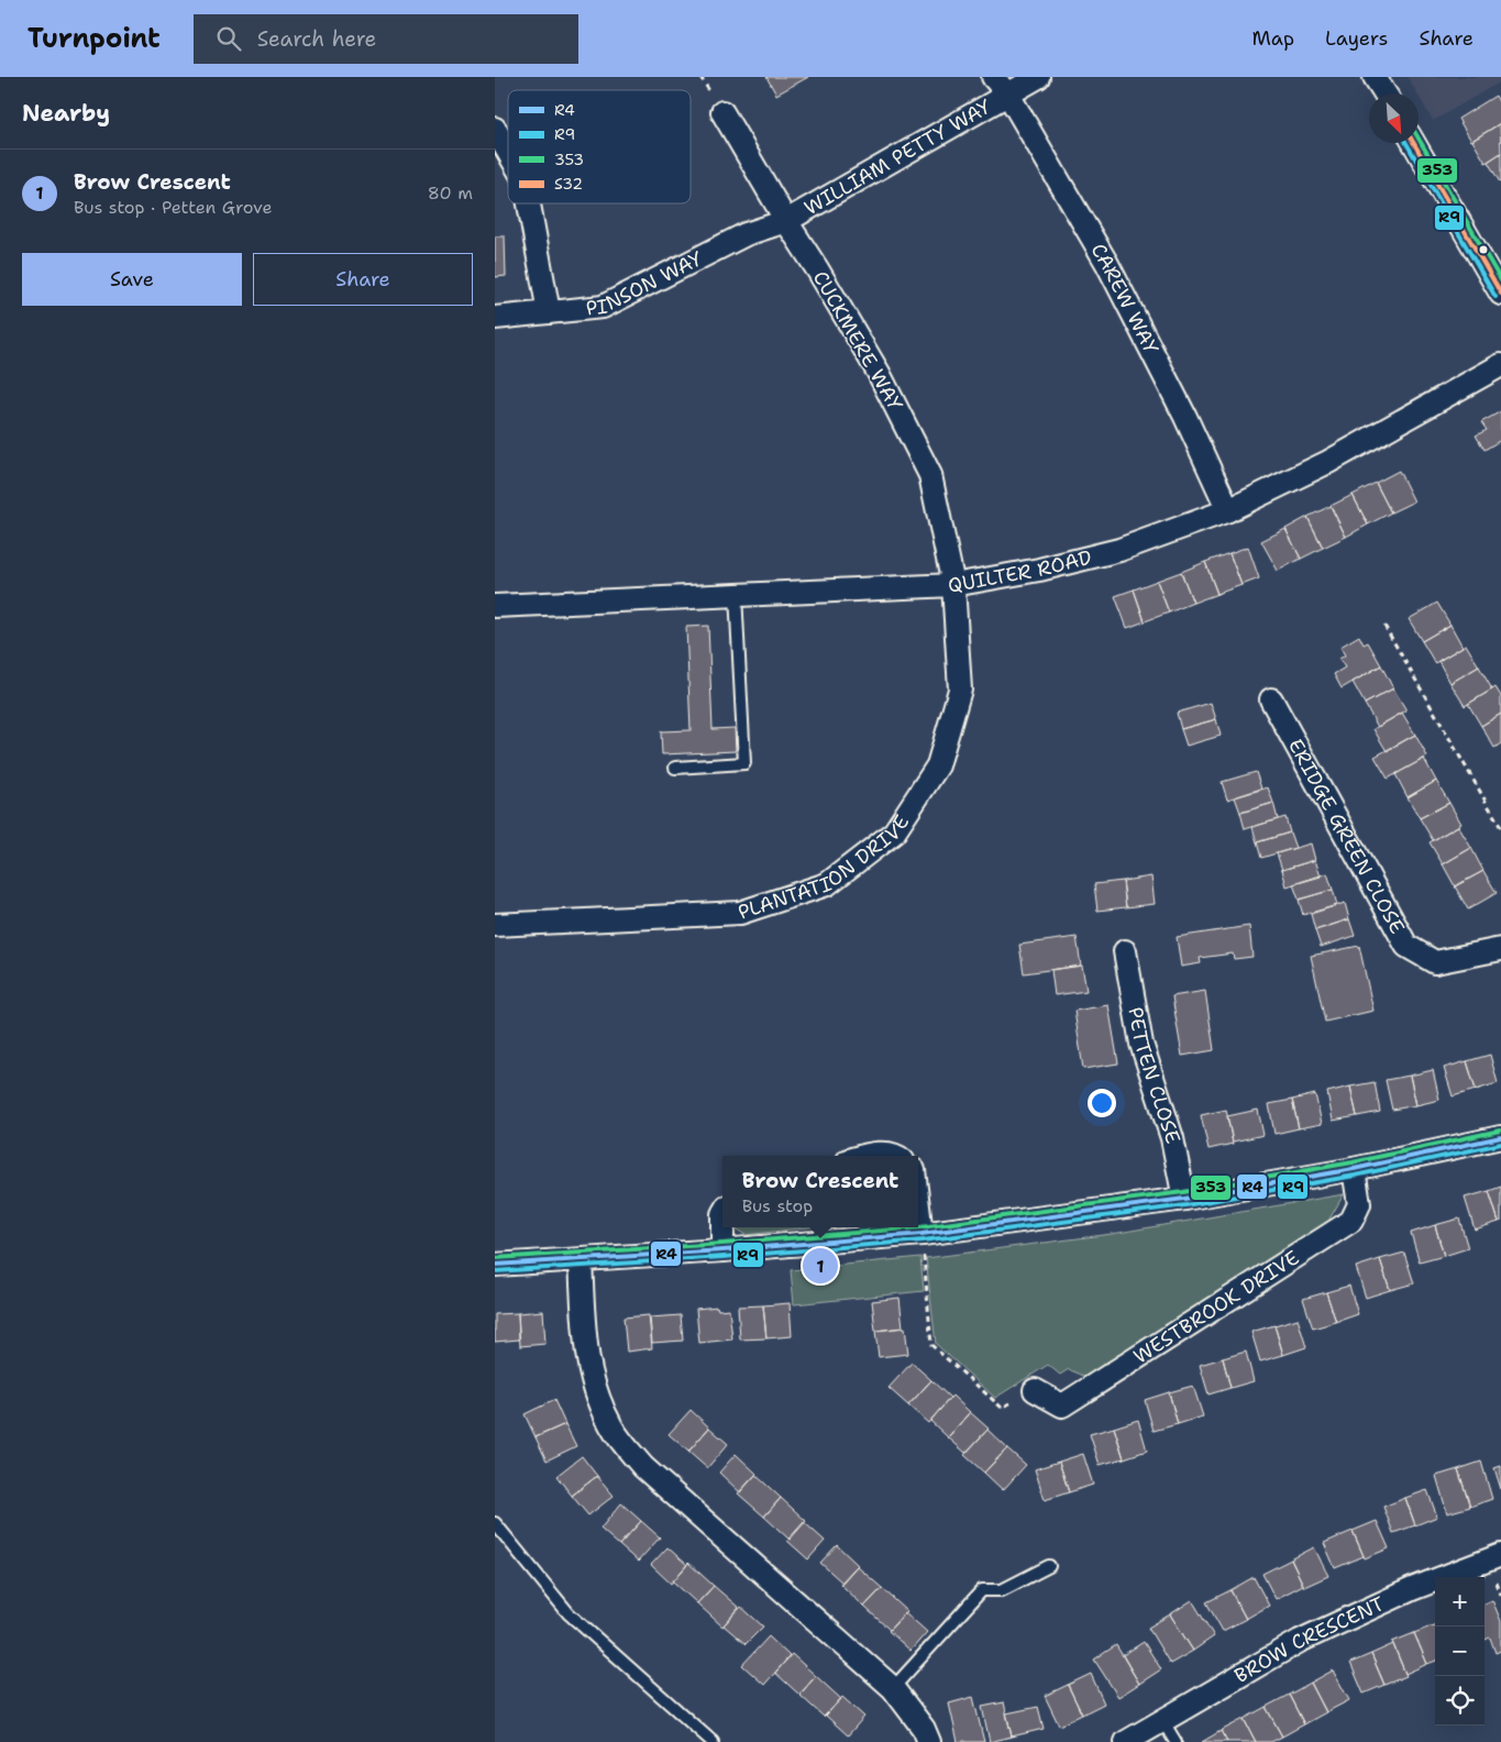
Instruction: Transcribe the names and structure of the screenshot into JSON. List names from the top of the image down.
{
  "streets": {
    "street": [
      "WILLIAM PETTY WAY",
      "PINSON WAY",
      "CAREW WAY",
      "CUCKMERE WAY",
      "QUILTER ROAD",
      "ERIDGE GREEN CLOSE",
      "PLANTATION DRIVE",
      "PETTEN CLOSE",
      "WESTBROOK DRIVE",
      "BROW CRESCENT"
    ]
  },
  "crossings": [
    ["WILLIAM PETTY WAY", "PINSON WAY"],
    ["WILLIAM PETTY WAY", "CAREW WAY"],
    ["WILLIAM PETTY WAY", "CUCKMERE WAY"],
    ["PINSON WAY", "CUCKMERE WAY"],
    ["CAREW WAY", "QUILTER ROAD"],
    ["CUCKMERE WAY", "QUILTER ROAD"],
    ["CUCKMERE WAY", "PLANTATION DRIVE"],
    ["QUILTER ROAD", "PLANTATION DRIVE"]
  ],
  "lines": [
    "transit line 353",
    "transit line R9",
    "transit line S32",
    "transit line R4"
  ],
  "legend": [
    "R4",
    "R9",
    "353",
    "S32"
  ],
  "north": "bottom right",
  "page": {
    "header": "Turnpoint",
    "search": "Search here",
    "nav": ["Map", "Layers", "Share"],
    "heading": "Nearby",
    "list": [
      {
        "mark": "1",
        "name": "Brow Crescent",
        "note": "Bus stop · Petten Grove",
        "value": "80 m"
      }
    ],
    "buttons": ["Save", "Share"],
    "popup": ["Brow Crescent", "Bus stop"],
    "pins": "1",
    "map_buttons": ["+", "−"]
  }
}
